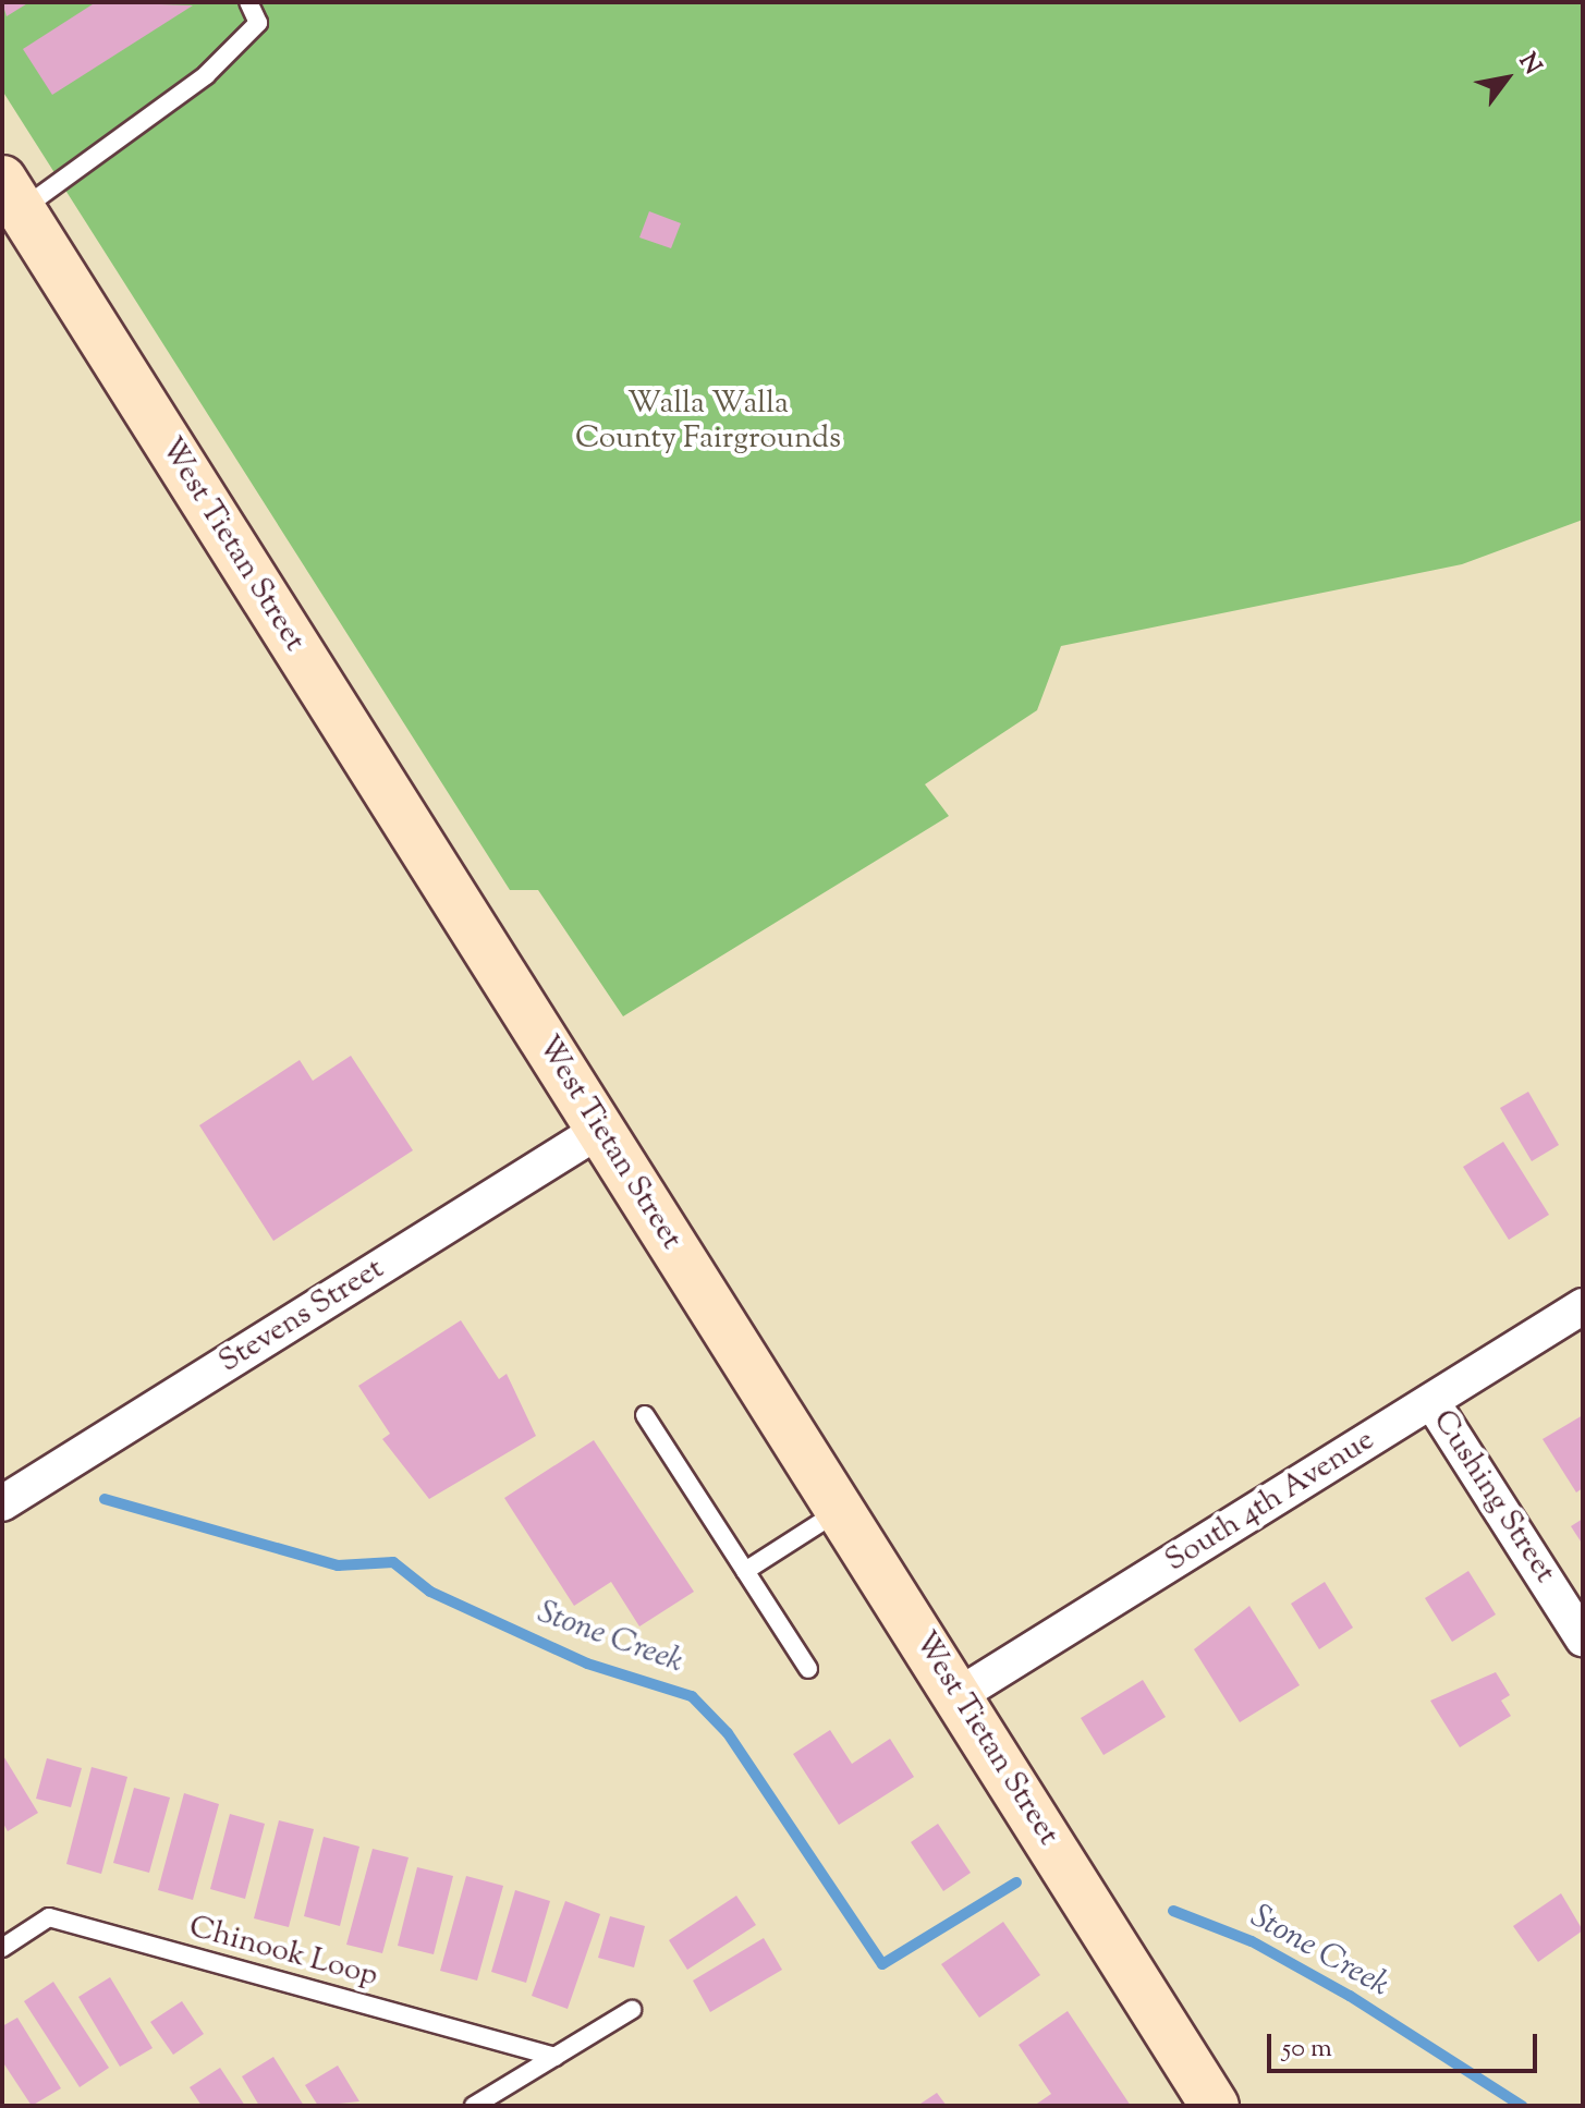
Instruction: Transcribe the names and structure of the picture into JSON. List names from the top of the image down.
{
  "streets": {
    "main road": ["West Tietan Street"],
    "street": ["Stevens Street", "Cushing Street", "South 4th Avenue"],
    "lane": ["Chinook Loop"]
  },
  "crossings": [
    ["West Tietan Street", "Stevens Street"],
    ["West Tietan Street", "South 4th Avenue"],
    ["Cushing Street", "South 4th Avenue"]
  ],
  "water": ["Stone Creek"],
  "parks": ["Walla Walla County Fairgrounds"],
  "scale_bar": "50 m",
  "north": "top right"
}
